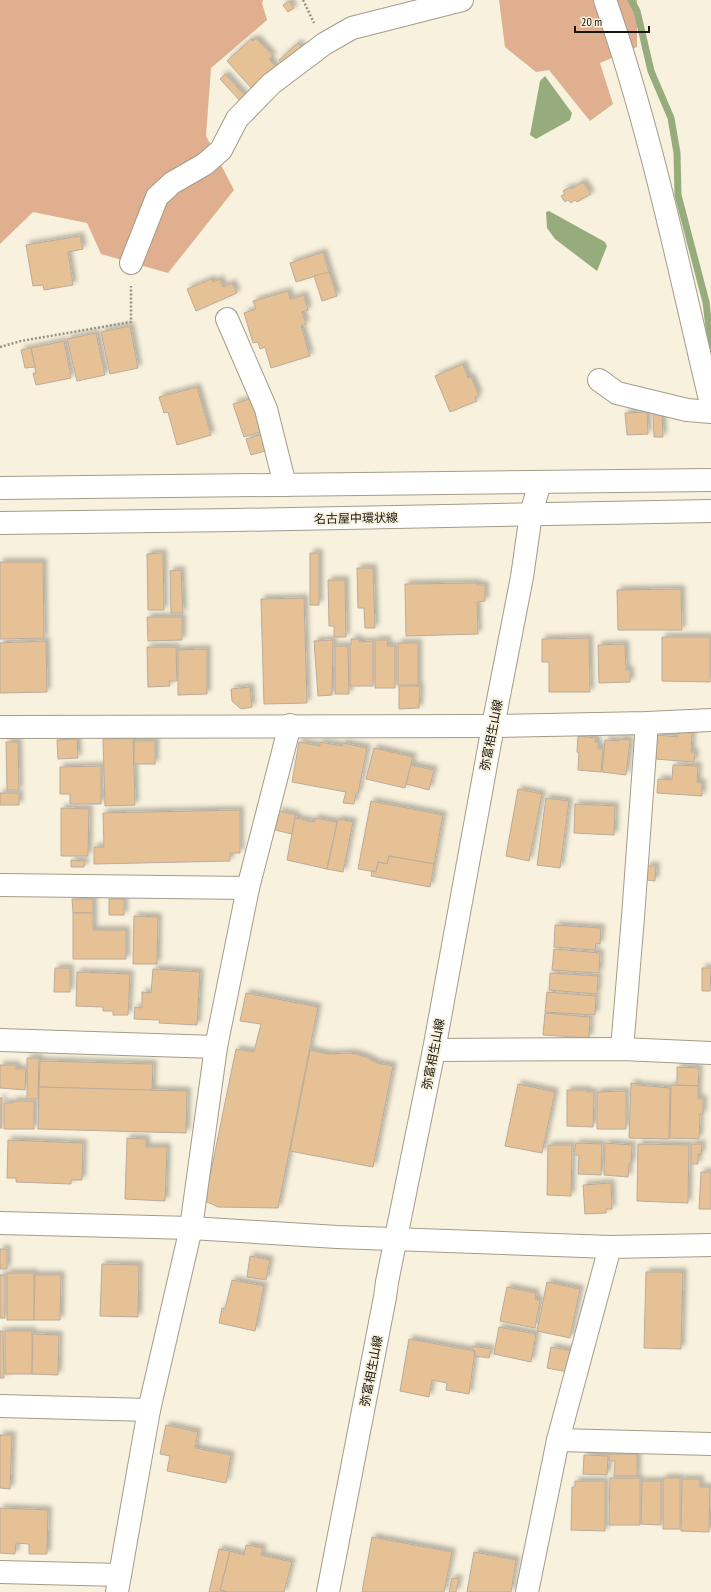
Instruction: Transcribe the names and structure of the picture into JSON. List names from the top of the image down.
{
  "streets": {
    "street": ["名古屋中環状線", "弥富相生山線"]
  },
  "crossings": [
    ["名古屋中環状線", "弥富相生山線"]
  ],
  "scale_bar": "20 m"
}
